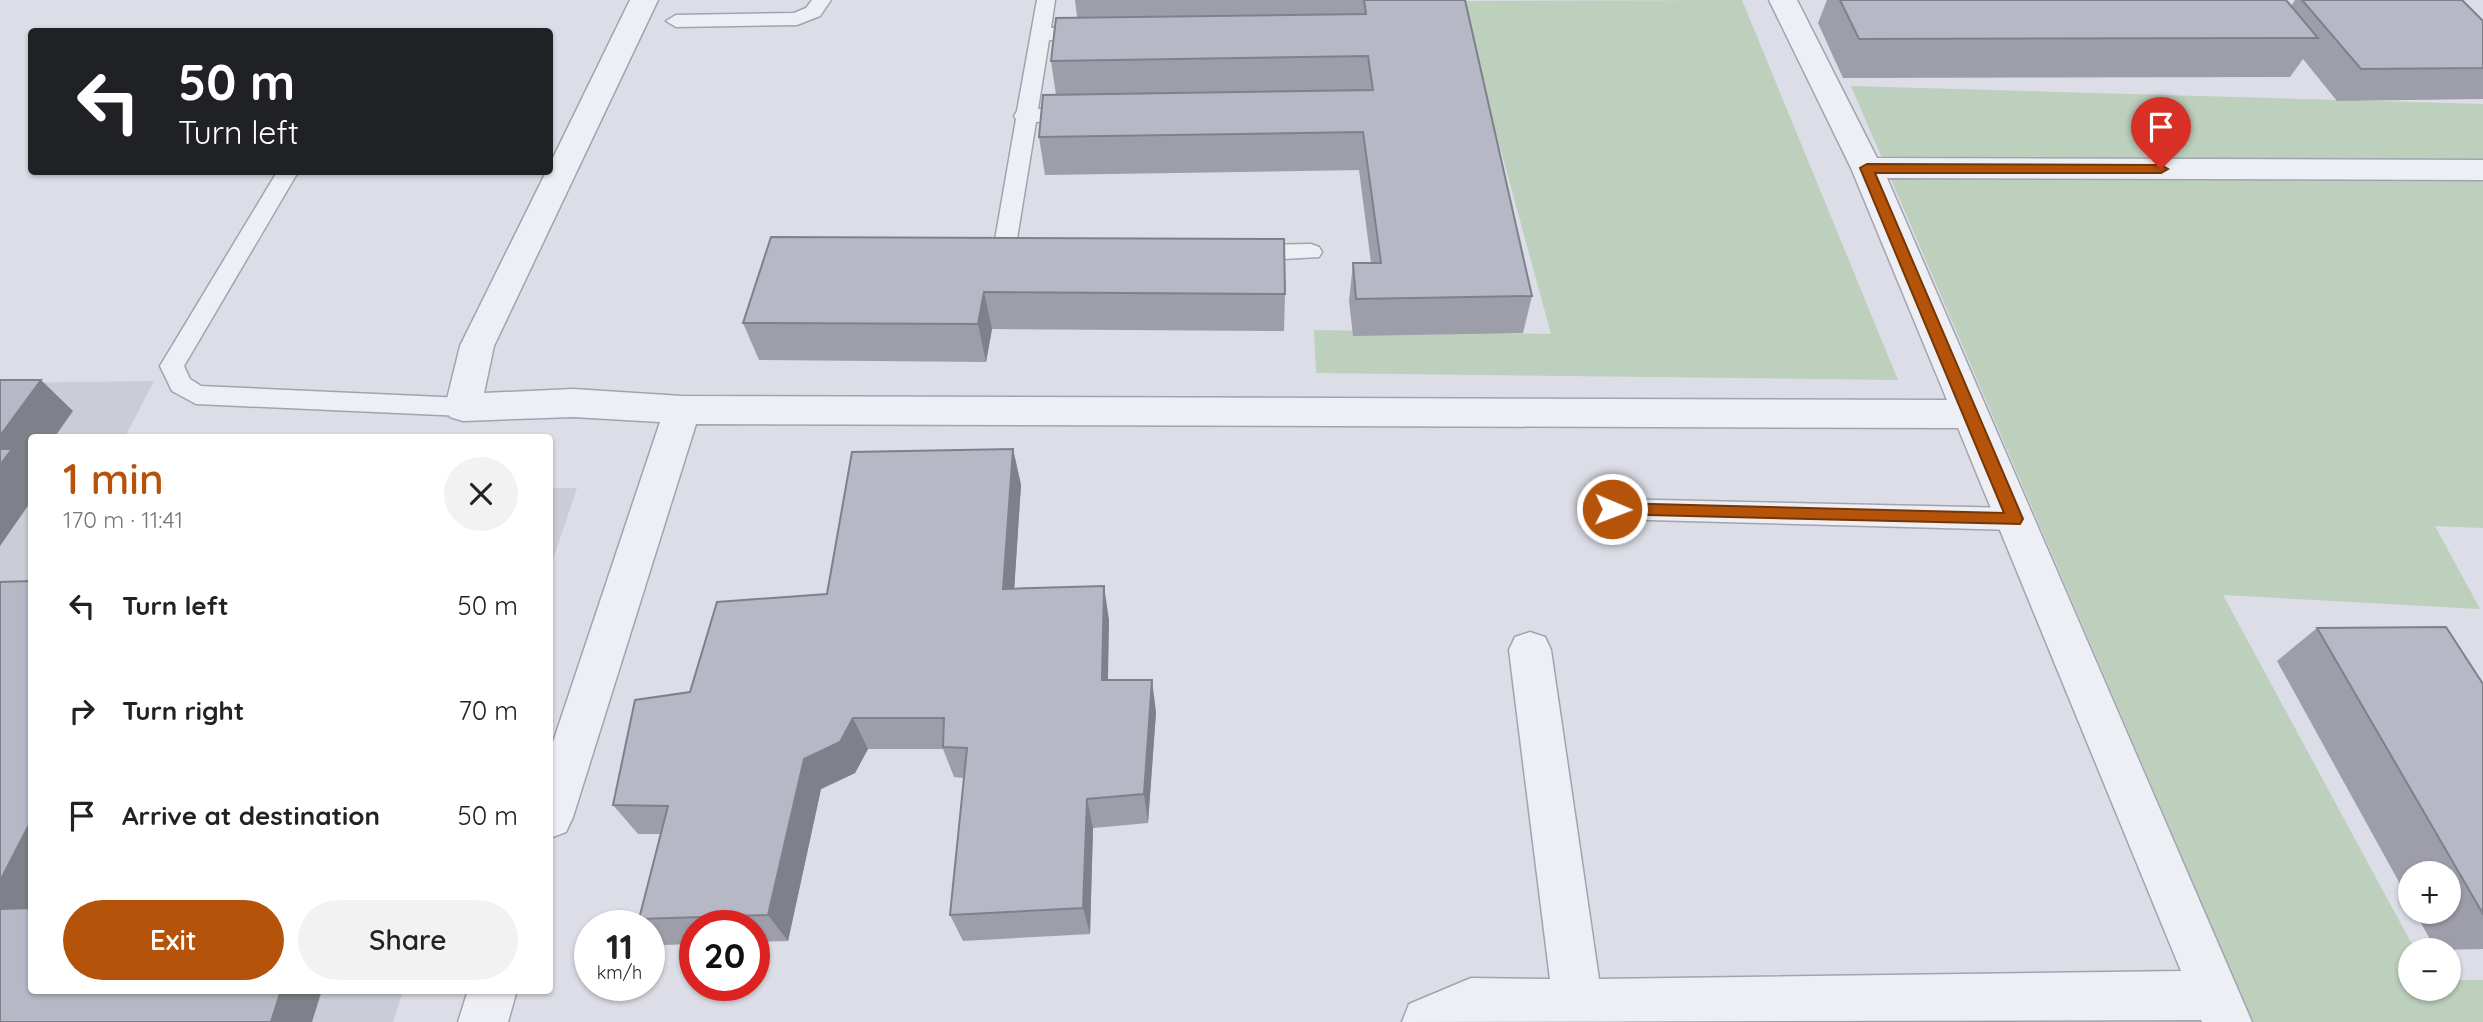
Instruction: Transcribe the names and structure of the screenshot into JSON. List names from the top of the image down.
{
  "page": {
    "turn": ["50 m", "Turn left"],
    "heading": ["1 min", "170 m · 11:41"],
    "list": [
      {
        "name": "Turn left",
        "value": "50 m"
      },
      {
        "name": "Turn right",
        "value": "70 m"
      },
      {
        "name": "Arrive at destination",
        "value": "50 m"
      }
    ],
    "map_buttons": ["+", "−"],
    "buttons": ["Exit", "Share"],
    "speed": "11 km/h",
    "limit": "20"
  }
}
